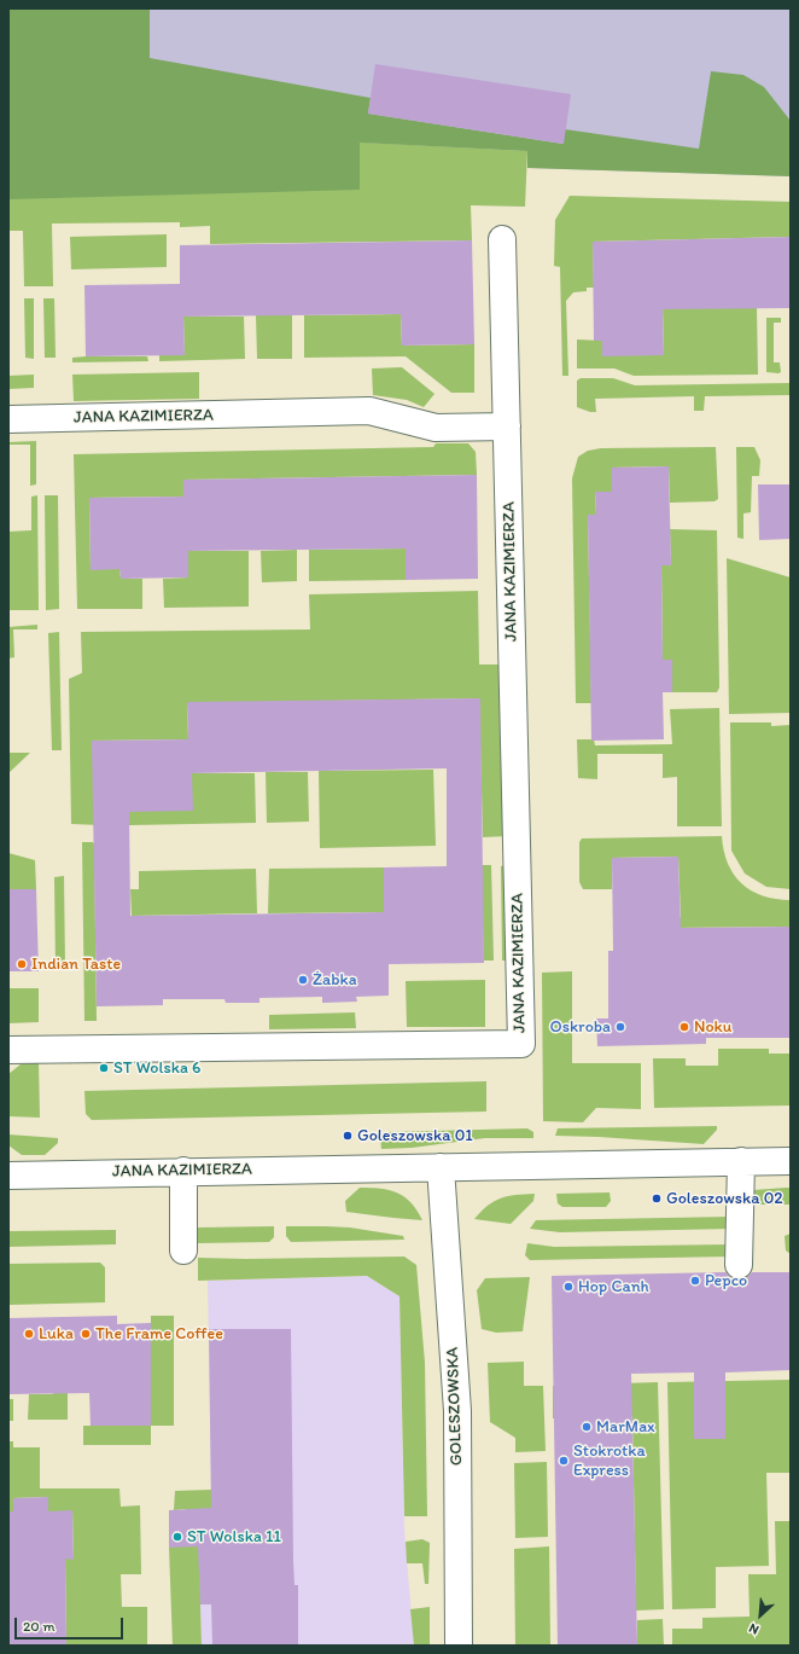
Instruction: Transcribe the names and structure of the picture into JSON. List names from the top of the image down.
{
  "streets": {
    "street": ["JANA KAZIMIERZA", "GOLESZOWSKA"]
  },
  "crossings": [
    ["JANA KAZIMIERZA", "GOLESZOWSKA"]
  ],
  "places": [
    "Indian Taste",
    "Żabka",
    "Oskroba",
    "Noku",
    "ST Wolska 6",
    "Goleszowska 01",
    "Goleszowska 02",
    "Pepco",
    "Hop Canh",
    "Luka",
    "The Frame Coffee",
    "MarMax",
    "Stokrotka Express",
    "ST Wolska 11"
  ],
  "scale_bar": "20 m",
  "north": "bottom left"
}
